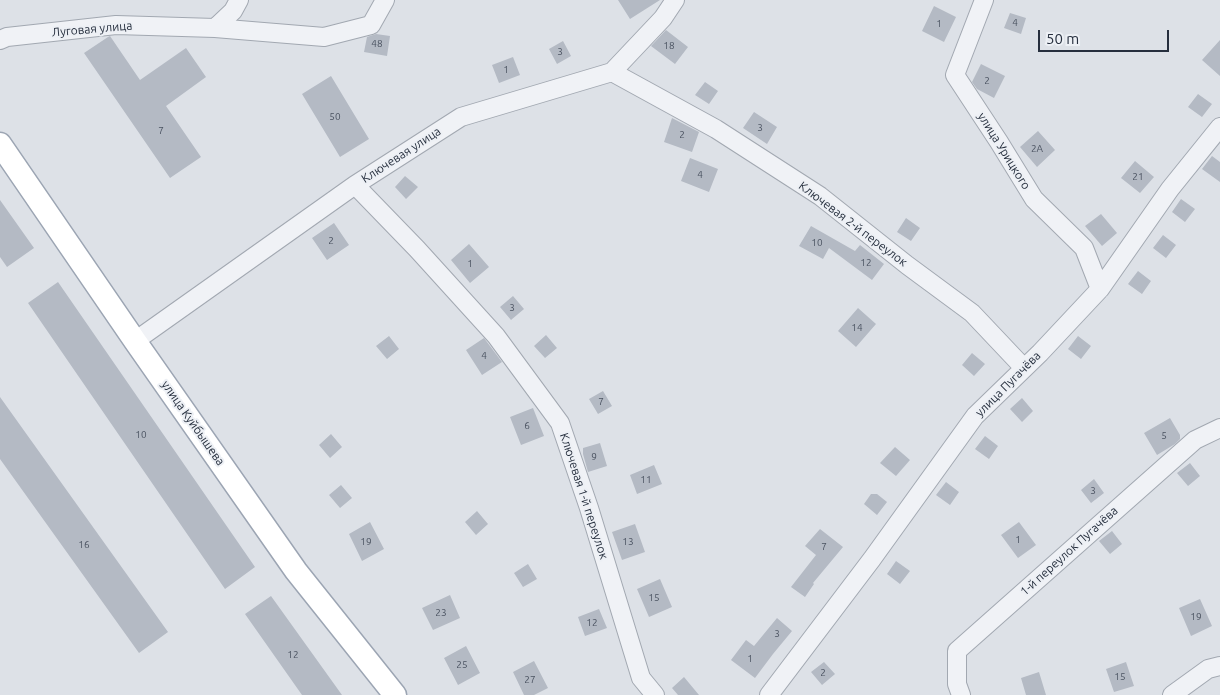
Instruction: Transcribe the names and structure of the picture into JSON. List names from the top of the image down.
{
  "streets": {
    "main road": ["улица Куйбышева"],
    "street": [
      "Луговая улица",
      "улица Урицкого",
      "Ключевая улица",
      "Ключевая 2-й переулок",
      "улица Пугачёва",
      "Ключевая 1-й переулок",
      "1-й переулок Пугачёва"
    ]
  },
  "crossings": [
    ["улица Урицкого", "улица Пугачёва"],
    ["Ключевая улица", "Ключевая 2-й переулок"],
    ["Ключевая улица", "улица Куйбышева"],
    ["Ключевая улица", "Ключевая 1-й переулок"],
    ["Ключевая 2-й переулок", "улица Пугачёва"]
  ],
  "house_numbers": [
    "4",
    "1",
    "48",
    "18",
    "3",
    "1",
    "2",
    "50",
    "3",
    "7",
    "2",
    "2А",
    "4",
    "21",
    "2",
    "10",
    "12",
    "1",
    "3",
    "14",
    "4",
    "7",
    "6",
    "10",
    "5",
    "9",
    "11",
    "3",
    "1",
    "19",
    "13",
    "16",
    "7",
    "15",
    "23",
    "19",
    "12",
    "3",
    "12",
    "1",
    "25",
    "2",
    "15",
    "27"
  ],
  "scale_bar": "50 m"
}
